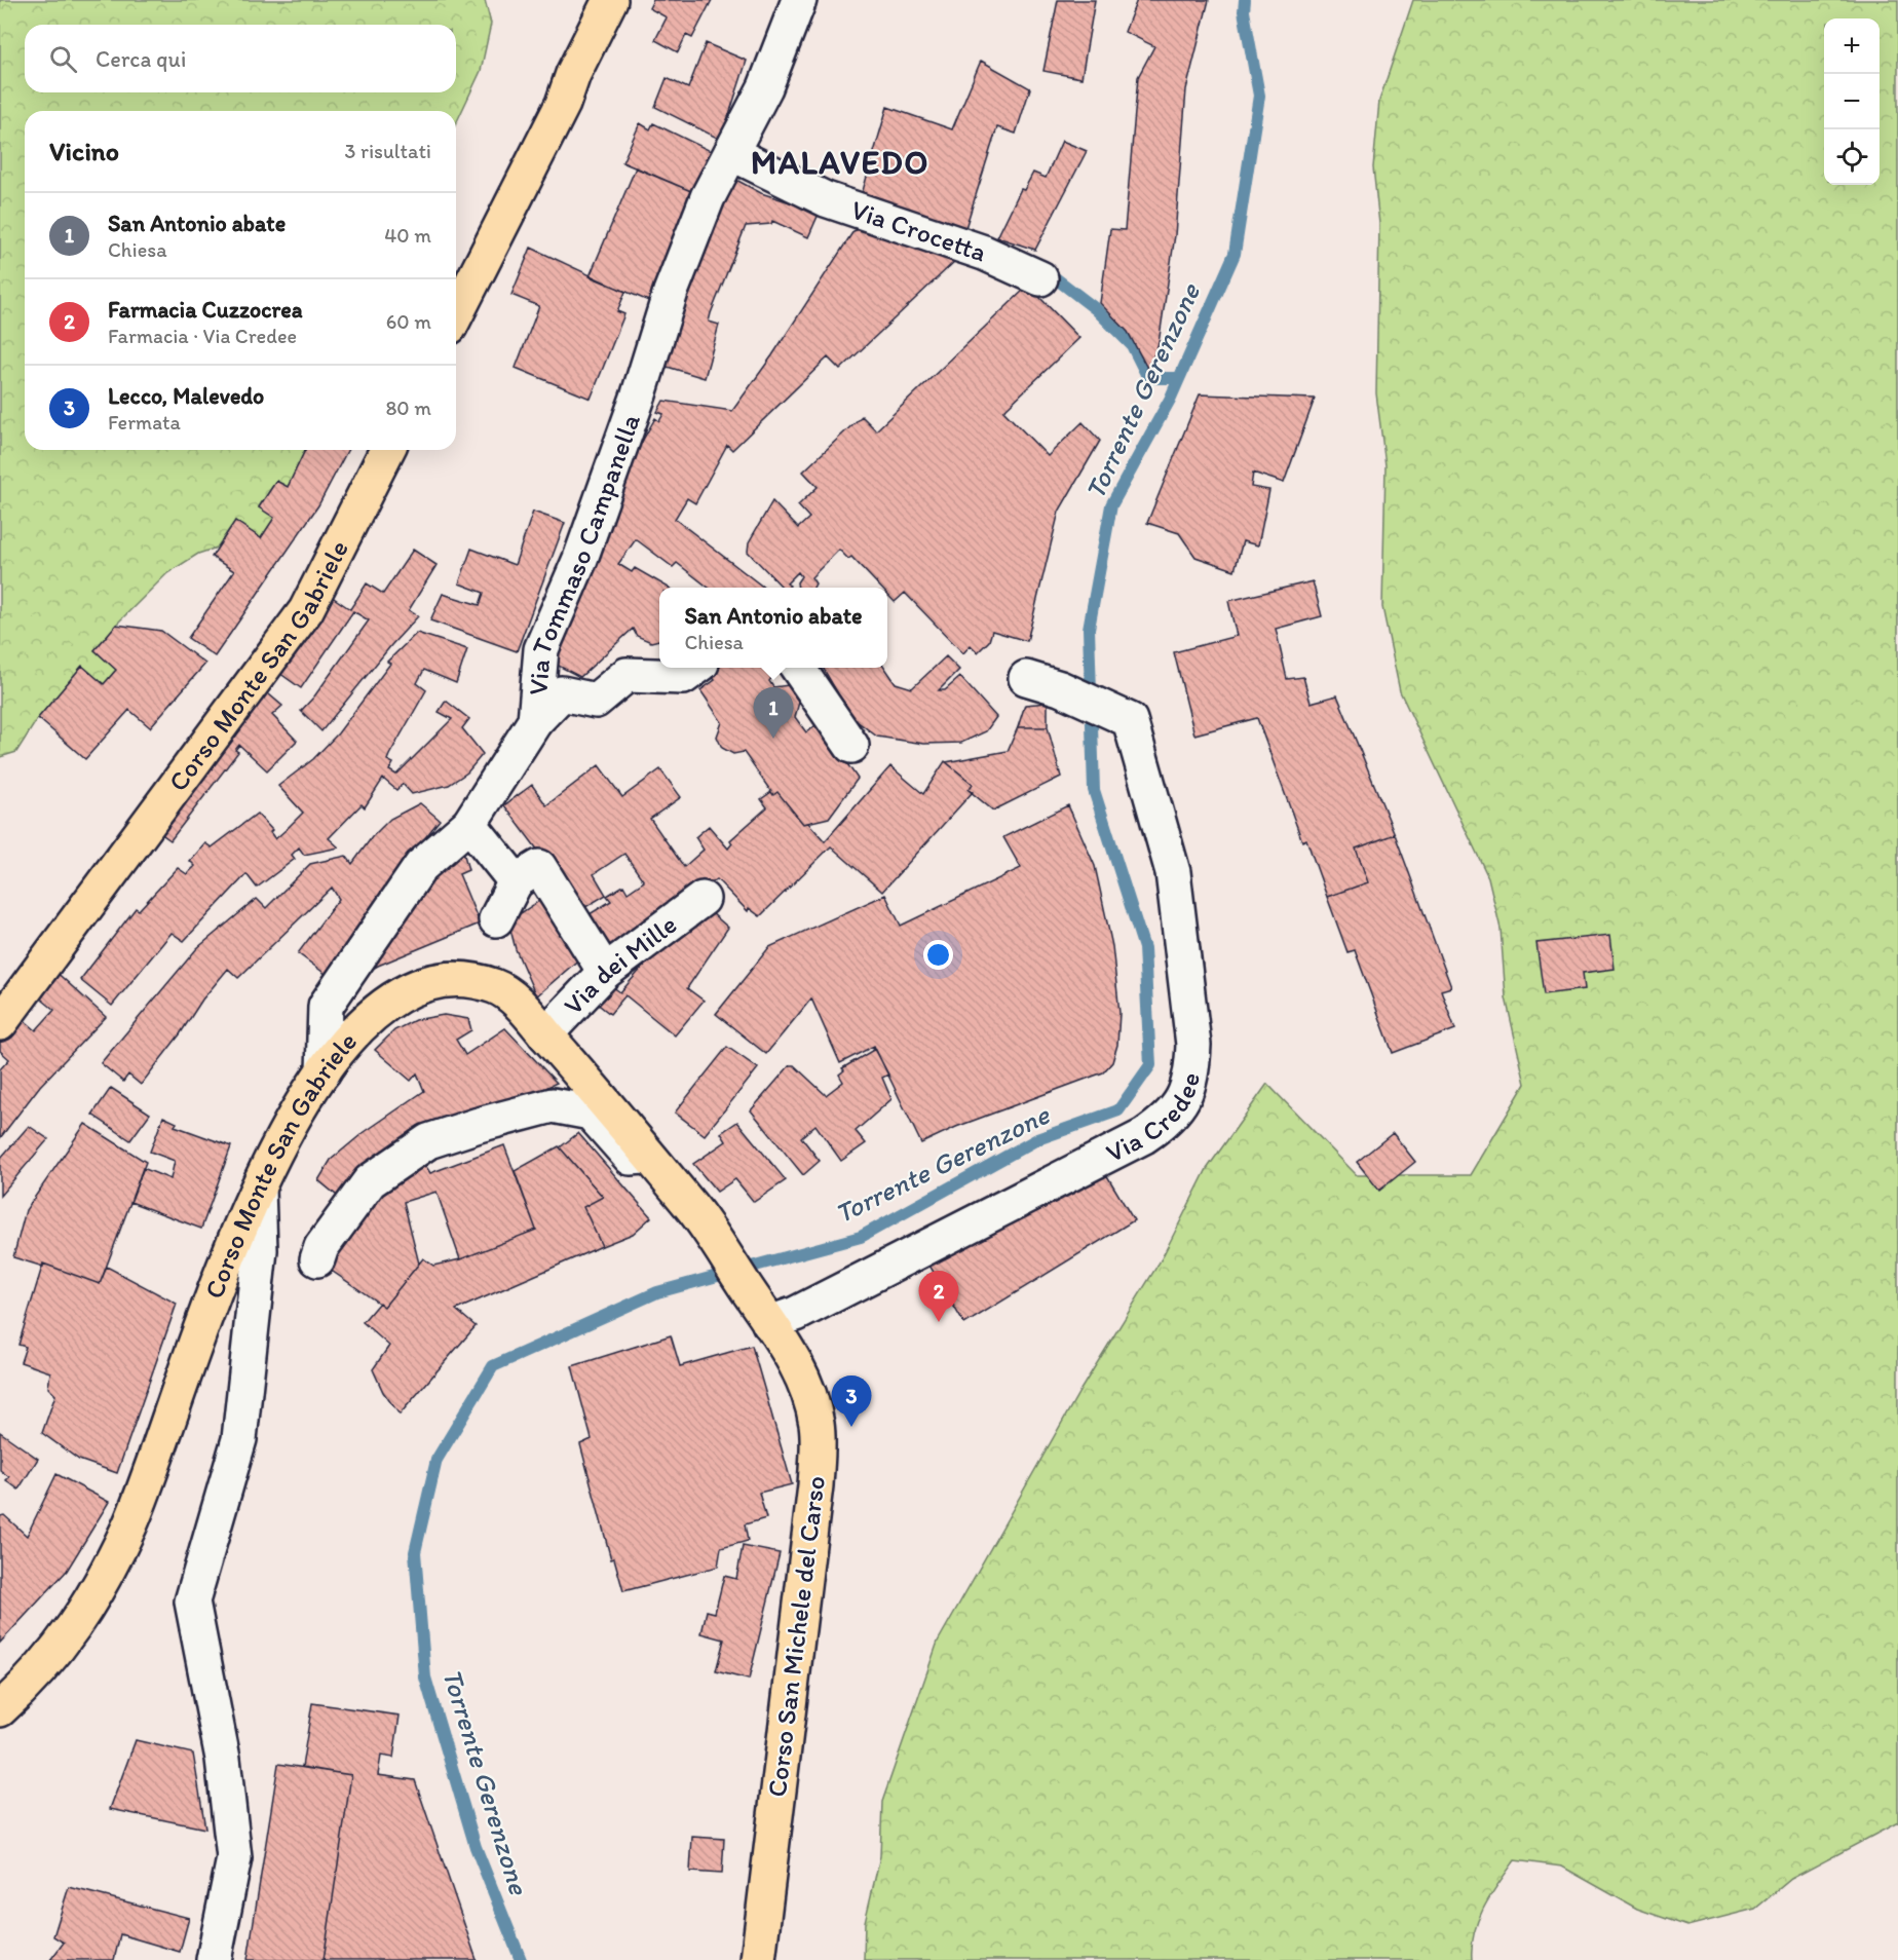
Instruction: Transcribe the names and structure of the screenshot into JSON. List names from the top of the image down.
{
  "streets": {
    "main road": ["Corso Monte San Gabriele", "Corso San Michele del Carso"],
    "street": [
      "Via Crocetta",
      "Via Tommaso Campanella",
      "Via dei Mille",
      "Via Credee"
    ]
  },
  "crossings": [
    ["Via Crocetta", "Via Tommaso Campanella"],
    ["Via Tommaso Campanella", "Corso Monte San Gabriele"],
    ["Corso Monte San Gabriele", "Via dei Mille"],
    ["Corso Monte San Gabriele", "Corso San Michele del Carso"],
    ["Via Credee", "Corso San Michele del Carso"]
  ],
  "districts": ["MALAVEDO"],
  "water": ["Torrente Gerenzone"],
  "page": {
    "map_buttons": ["+", "−"],
    "search": "Cerca qui",
    "heading": ["Vicino", "3 risultati"],
    "list": [
      {
        "mark": "1",
        "name": "San Antonio abate",
        "note": "Chiesa",
        "value": "40 m"
      },
      {
        "mark": "2",
        "name": "Farmacia Cuzzocrea",
        "note": "Farmacia · Via Credee",
        "value": "60 m"
      },
      {
        "mark": "3",
        "name": "Lecco, Malevedo",
        "note": "Fermata",
        "value": "80 m"
      }
    ],
    "popup": ["San Antonio abate", "Chiesa"],
    "pins": ["1", "2", "3"]
  }
}
